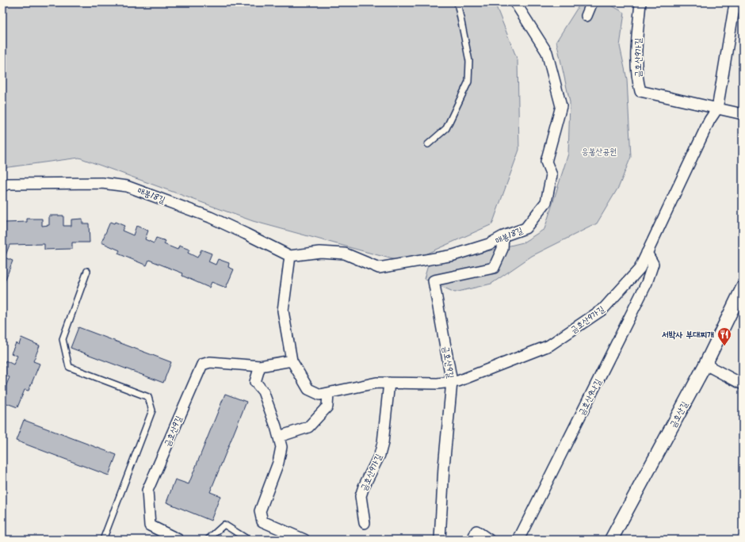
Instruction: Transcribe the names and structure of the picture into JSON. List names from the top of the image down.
{
  "streets": {
    "street": [
      "금호산9가길",
      "매봉18길",
      "금호산9길",
      "금호산9나길",
      "금호산길"
    ]
  },
  "crossings": [
    ["금호산9가길", "금호산9길"],
    ["금호산9가길", "금호산9나길"],
    ["매봉18길", "금호산9길"]
  ],
  "parks": ["응봉산공원"],
  "places": {
    "restaurant": ["서박사 부대찌개"]
  }
}
